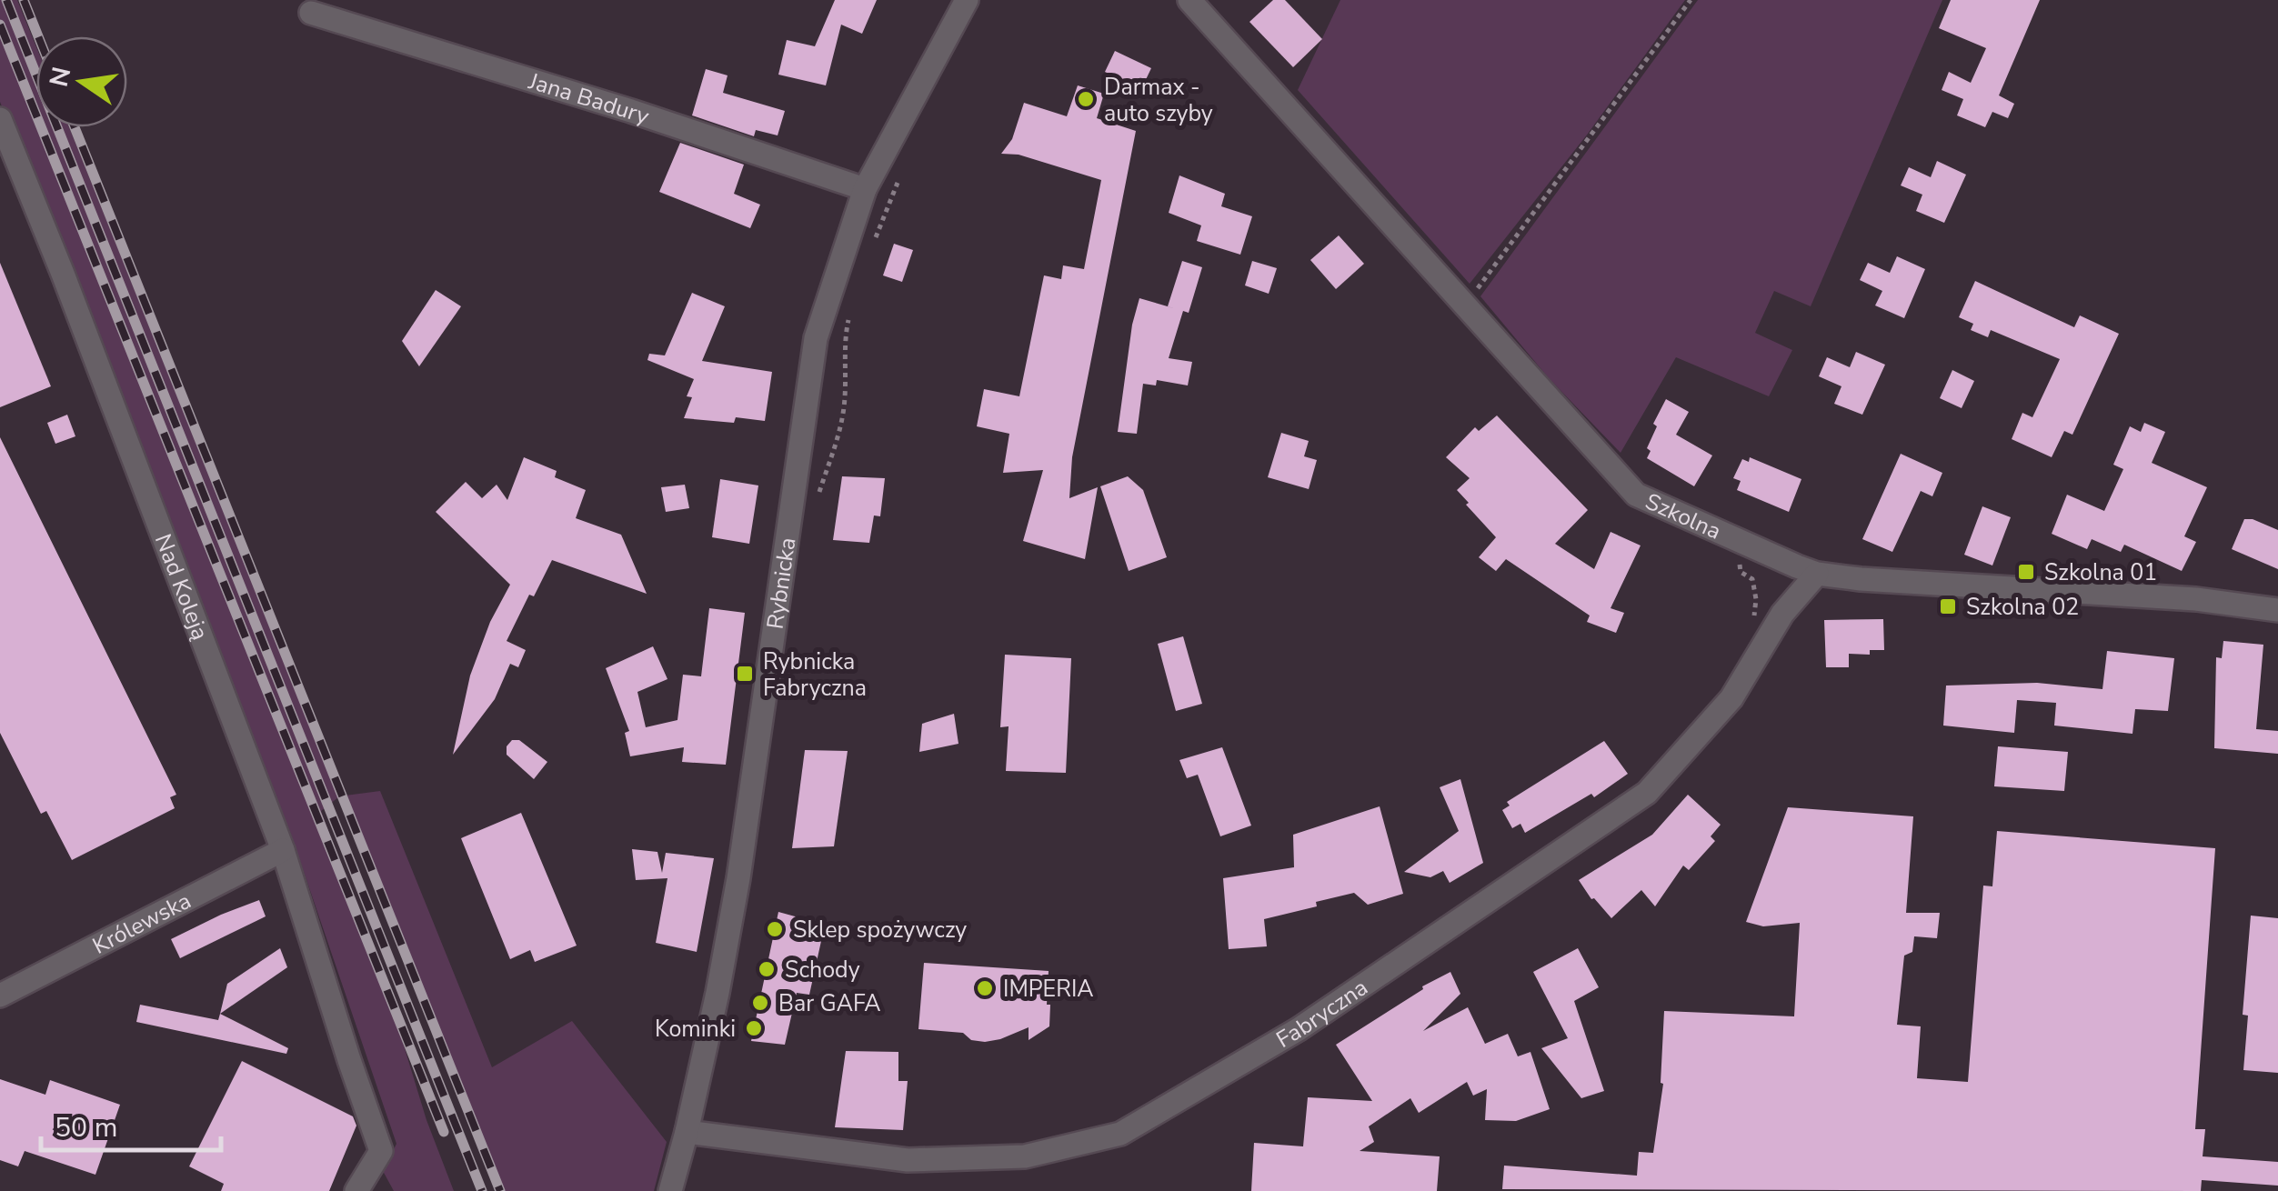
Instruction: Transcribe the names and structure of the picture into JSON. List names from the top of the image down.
{
  "streets": {
    "street": [
      "Jana Badury",
      "Szkolna",
      "Rybnicka",
      "Nad Koleją",
      "Królewska",
      "Fabryczna"
    ]
  },
  "crossings": [
    ["Jana Badury", "Rybnicka"],
    ["Szkolna", "Fabryczna"],
    ["Rybnicka", "Fabryczna"],
    ["Nad Koleją", "Królewska"]
  ],
  "places": {
    "other": [
      "Darmax - auto szyby",
      "Sklep spożywczy",
      "Schody",
      "IMPERIA",
      "Bar GAFA",
      "Kominki"
    ],
    "transit": ["Szkolna 01", "Szkolna 02", "Rybnicka Fabryczna"]
  },
  "scale_bar": "50 m",
  "north": "left"
}
